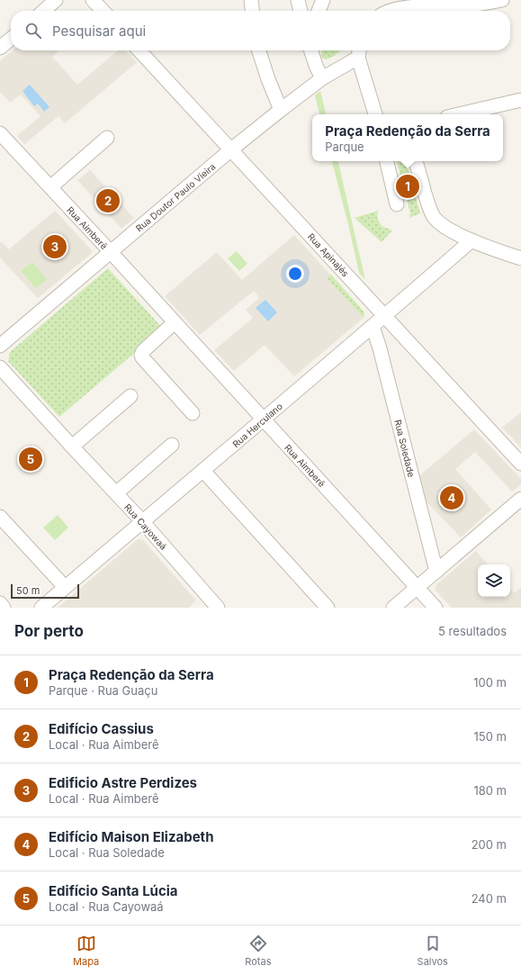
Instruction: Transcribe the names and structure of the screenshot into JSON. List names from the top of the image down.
{
  "streets": {
    "street": [
      "Rua Doutor Paulo Vieira",
      "Rua Aimberê",
      "Rua Apinajés",
      "Rua Herculano",
      "Rua Soledade",
      "Rua Cayowaá"
    ]
  },
  "crossings": [
    ["Rua Doutor Paulo Vieira", "Rua Aimberê"],
    ["Rua Doutor Paulo Vieira", "Rua Apinajés"],
    ["Rua Aimberê", "Rua Herculano"],
    ["Rua Apinajés", "Rua Herculano"],
    ["Rua Herculano", "Rua Soledade"],
    ["Rua Herculano", "Rua Cayowaá"]
  ],
  "scale_bar": "50 m",
  "page": {
    "search": "Pesquisar aqui",
    "popup": ["Praça Redenção da Serra", "Parque"],
    "pins": [
      "1",
      "2",
      "3",
      "5",
      "4"
    ],
    "scale": "50 m",
    "heading": ["Por perto", "5 resultados"],
    "list": [
      {
        "mark": "1",
        "name": "Praça Redenção da Serra",
        "note": "Parque · Rua Guaçu",
        "value": "100 m"
      },
      {
        "mark": "2",
        "name": "Edifício Cassius",
        "note": "Local · Rua Aimberê",
        "value": "150 m"
      },
      {
        "mark": "3",
        "name": "Edificio Astre Perdizes",
        "note": "Local · Rua Aimberê",
        "value": "180 m"
      },
      {
        "mark": "4",
        "name": "Edifício Maison Elizabeth",
        "note": "Local · Rua Soledade",
        "value": "200 m"
      },
      {
        "mark": "5",
        "name": "Edifício Santa Lúcia",
        "note": "Local · Rua Cayowaá",
        "value": "240 m"
      }
    ],
    "nav": ["Mapa", "Rotas", "Salvos"]
  }
}
